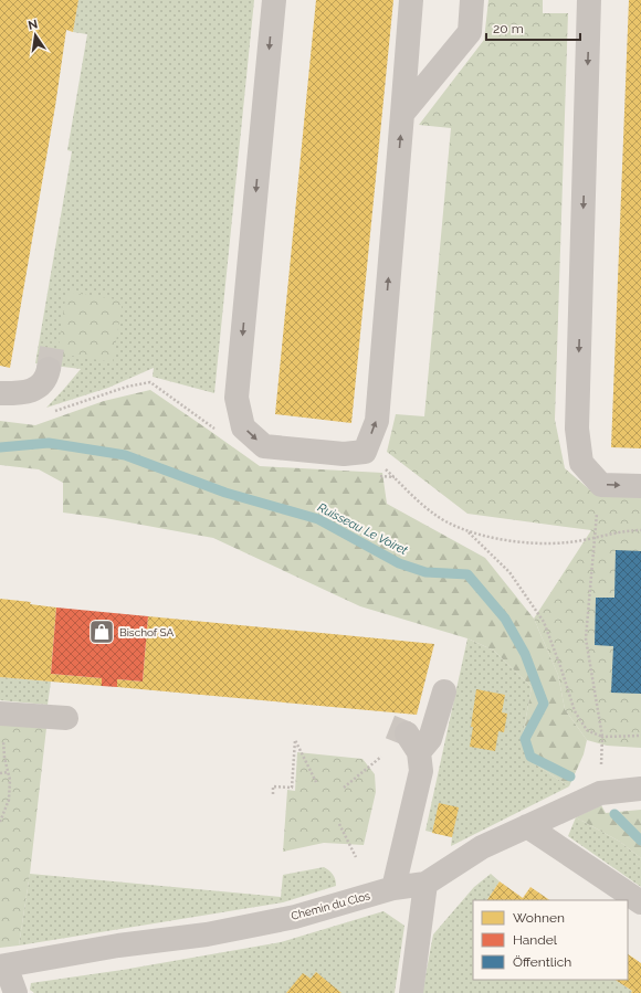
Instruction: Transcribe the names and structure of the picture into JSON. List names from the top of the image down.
{
  "streets": {
    "street": ["Chemin du Clos"]
  },
  "water": ["Ruisseau Le Voiret"],
  "places": {
    "shop": ["Bischof SA"]
  },
  "legend": ["Wohnen", "Handel", "Öffentlich"],
  "scale_bar": "20 m",
  "north": "top"
}
